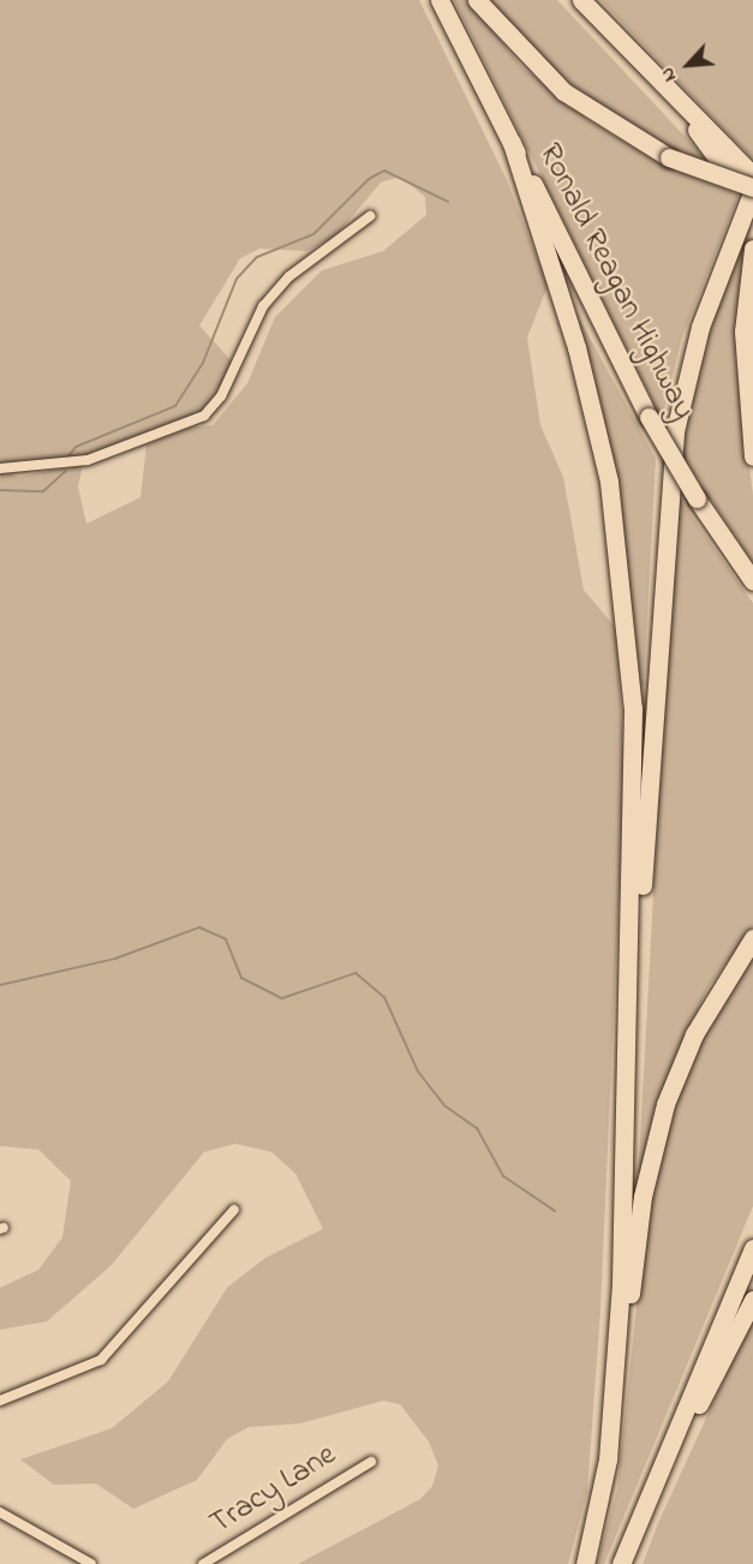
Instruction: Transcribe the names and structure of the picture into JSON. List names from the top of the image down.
{
  "streets": {
    "highway": ["Ronald Reagan Highway"],
    "street": ["Tracy Lane"]
  },
  "north": "bottom left"
}
